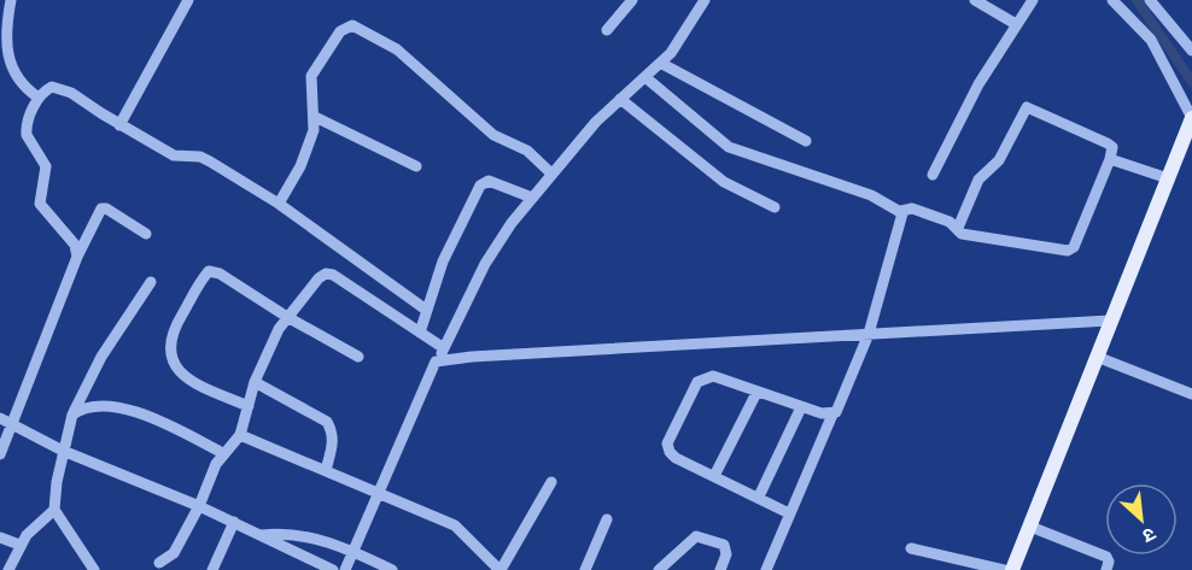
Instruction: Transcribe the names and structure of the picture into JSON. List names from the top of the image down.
{
  "north": "bottom right"
}
